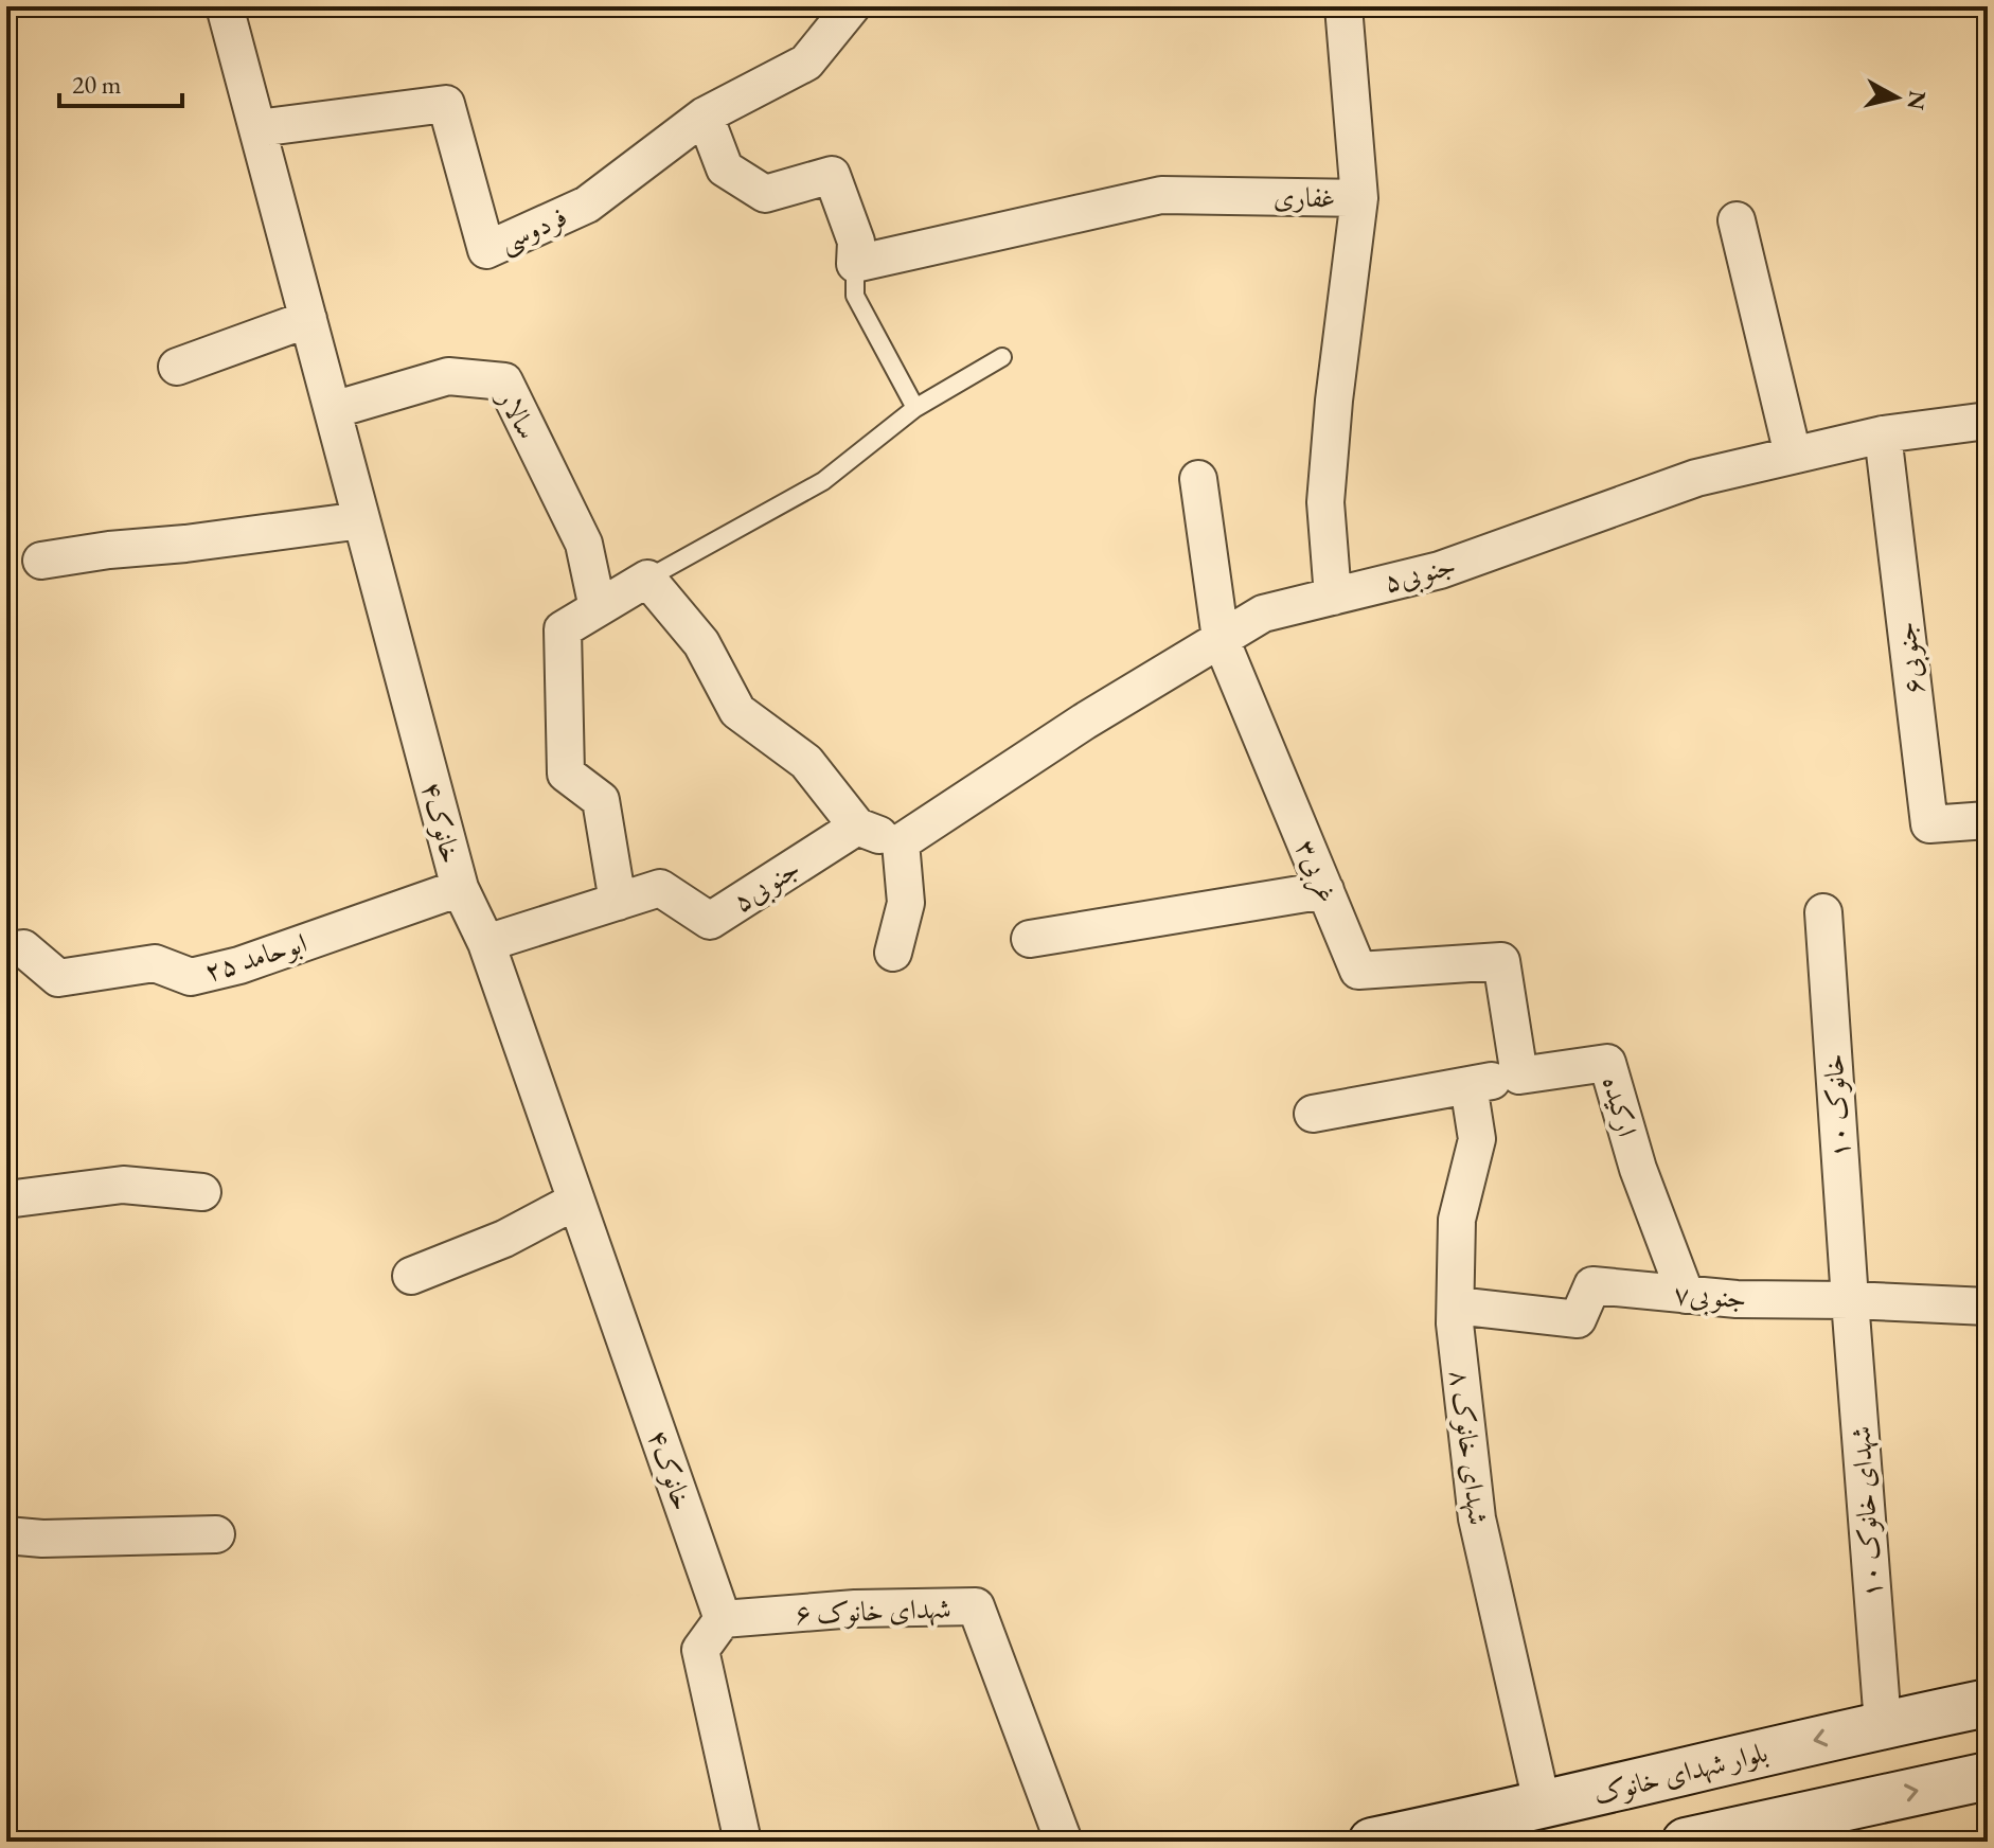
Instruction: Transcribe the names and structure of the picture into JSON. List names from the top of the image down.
{
  "streets": {
    "main road": ["بلوار شهدای خانوک"],
    "street": [
      "غفاری",
      "فردوسی",
      "سالار",
      "جنوبی۵",
      "جنوبی۶",
      "خانوک۴",
      "غربی۳",
      "ابوحامد ۲۵",
      "ارکیده",
      "خانوک ۱۰",
      "جنوبی۷",
      "شهدای خانوک ۸",
      "شهدای خانوک ۱۰",
      "شهدای خانوک ۶"
    ]
  },
  "crossings": [
    ["غفاری", "جنوبی۵"],
    ["فردوسی", "خانوک۴"],
    ["سالار", "خانوک۴"],
    ["جنوبی۵", "جنوبی۶"],
    ["جنوبی۵", "خانوک۴"],
    ["جنوبی۵", "غربی۳"],
    ["خانوک۴", "ابوحامد ۲۵"],
    ["خانوک۴", "شهدای خانوک ۶"],
    ["غربی۳", "ارکیده"],
    ["ارکیده", "جنوبی۷"],
    ["خانوک ۱۰", "جنوبی۷"],
    ["خانوک ۱۰", "شهدای خانوک ۱۰"],
    ["جنوبی۷", "شهدای خانوک ۸"],
    ["جنوبی۷", "شهدای خانوک ۱۰"],
    ["شهدای خانوک ۸", "بلوار شهدای خانوک"],
    ["شهدای خانوک ۱۰", "بلوار شهدای خانوک"]
  ],
  "scale_bar": "20 m",
  "north": "right"
}
